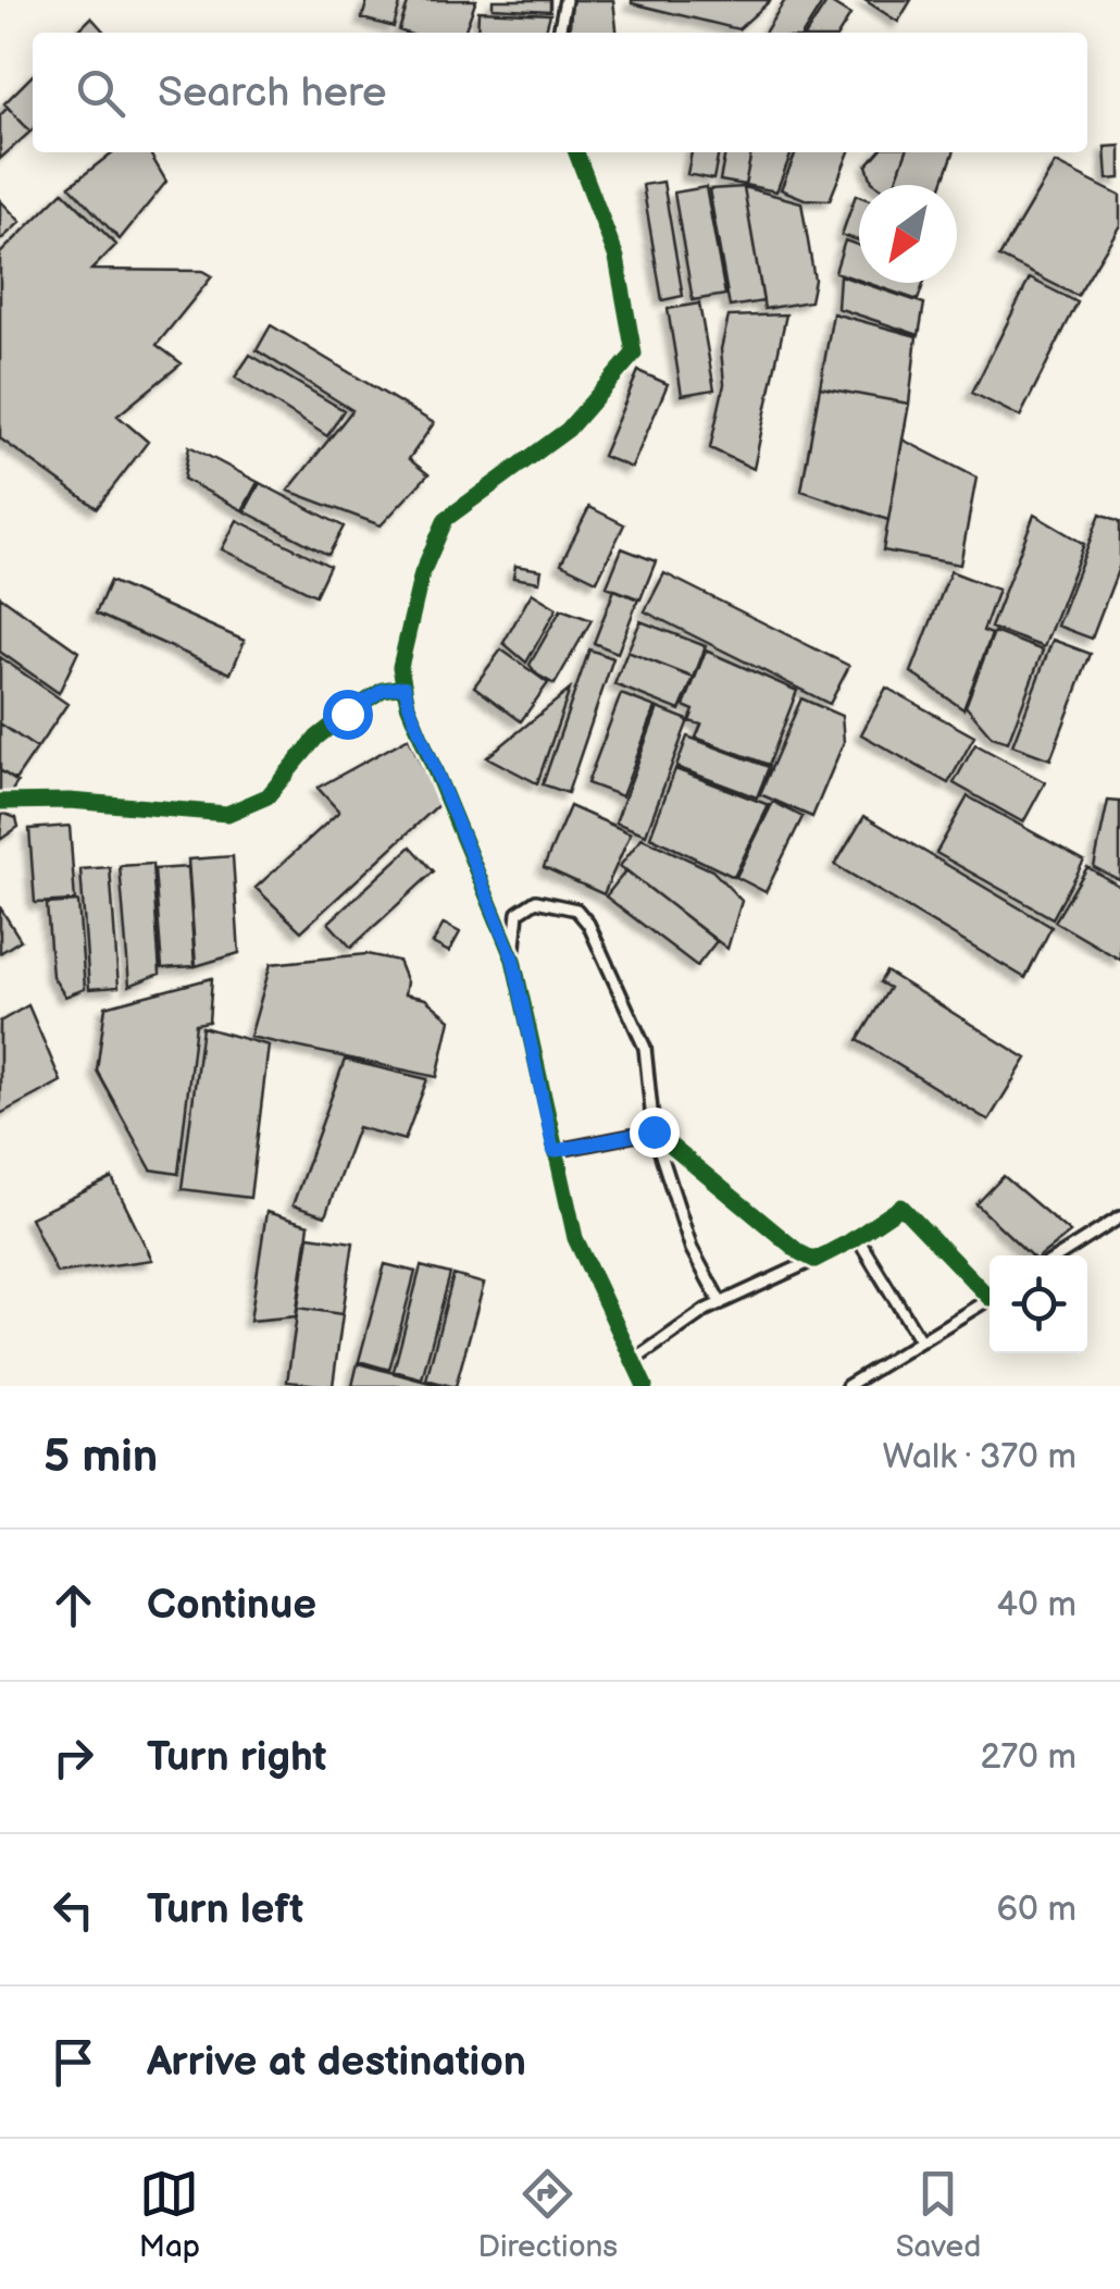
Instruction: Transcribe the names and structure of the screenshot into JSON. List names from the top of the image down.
{
  "north": "bottom left",
  "page": {
    "search": "Search here",
    "heading": ["5 min", "Walk · 370 m"],
    "list": [
      ["Continue", "40 m"],
      ["Turn right", "270 m"],
      ["Turn left", "60 m"],
      "Arrive at destination"
    ],
    "nav": ["Map", "Directions", "Saved"]
  }
}
